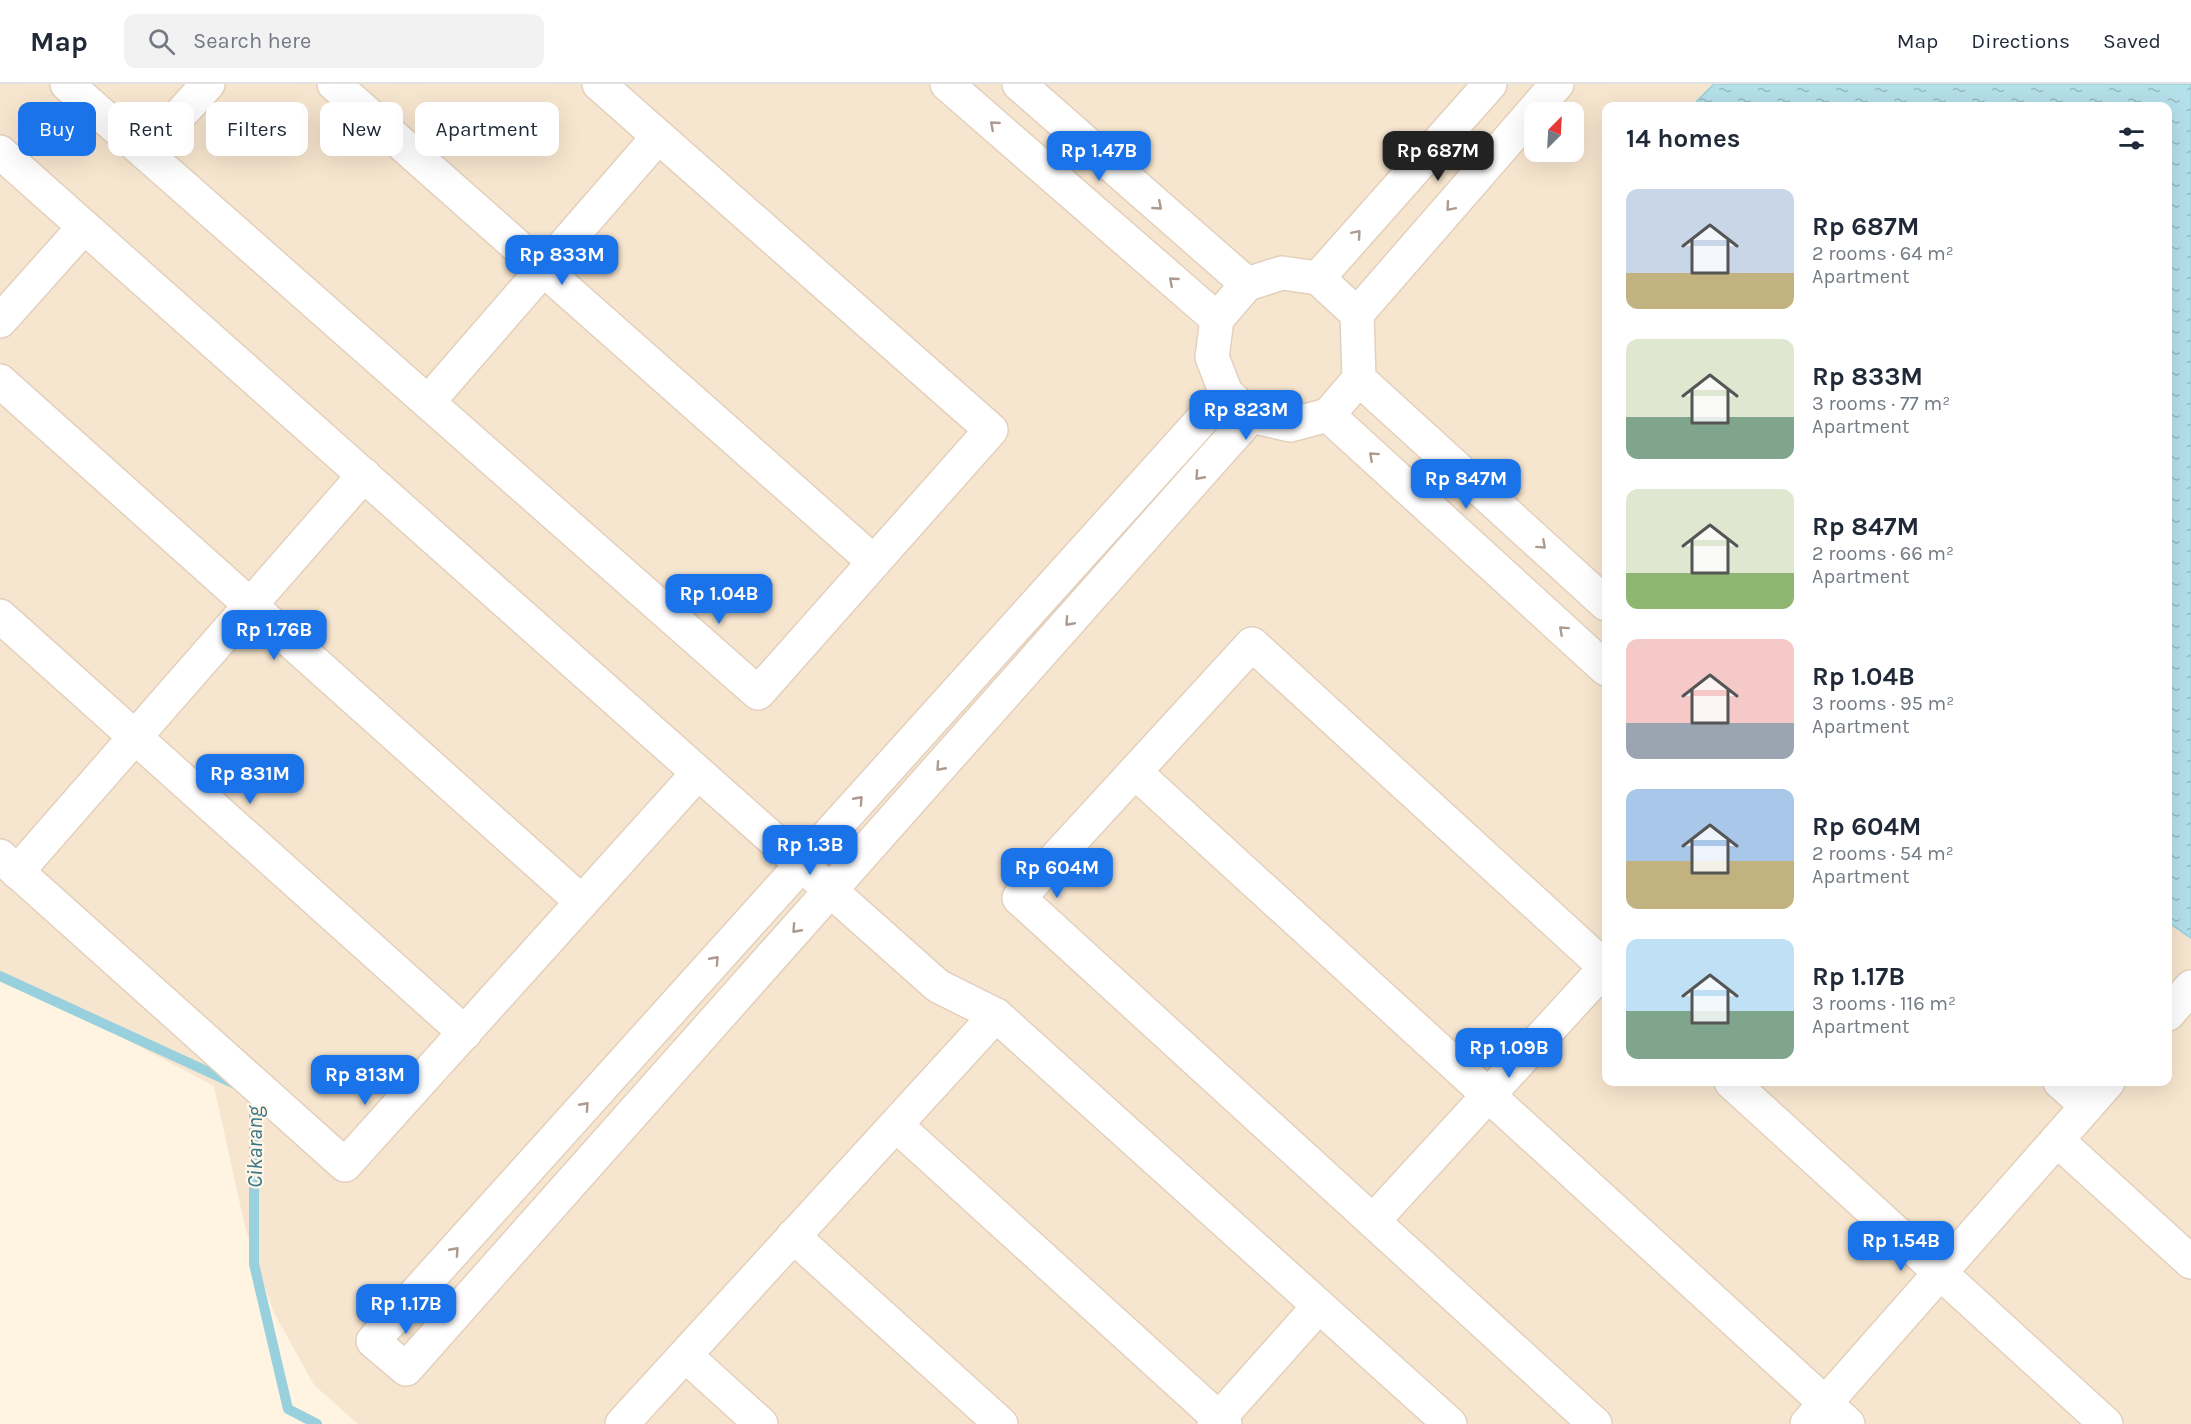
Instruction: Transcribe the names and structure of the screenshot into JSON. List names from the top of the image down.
{
  "water": ["Cikarang"],
  "north": "top right",
  "page": {
    "header": "Map",
    "search": "Search here",
    "nav": ["Map", "Directions", "Saved"],
    "chip": [
      "Buy",
      "Rent",
      "Filters",
      "New",
      "Apartment"
    ],
    "heading": "14 homes",
    "price": [
      "Rp 1.47B",
      "Rp 687M",
      "Rp 833M",
      "Rp 823M",
      "Rp 847M",
      "Rp 1.04B",
      "Rp 1.76B",
      "Rp 831M",
      "Rp 1.3B",
      "Rp 604M",
      "Rp 1.09B",
      "Rp 813M",
      "Rp 1.54B",
      "Rp 1.17B"
    ],
    "list": [
      {
        "name": "Rp 687M",
        "note": "2 rooms · 64 m² · Apartment"
      },
      {
        "name": "Rp 833M",
        "note": "3 rooms · 77 m² · Apartment"
      },
      {
        "name": "Rp 847M",
        "note": "2 rooms · 66 m² · Apartment"
      },
      {
        "name": "Rp 1.04B",
        "note": "3 rooms · 95 m² · Apartment"
      },
      {
        "name": "Rp 604M",
        "note": "2 rooms · 54 m² · Apartment"
      },
      {
        "name": "Rp 1.17B",
        "note": "3 rooms · 116 m² · Apartment"
      }
    ]
  }
}
